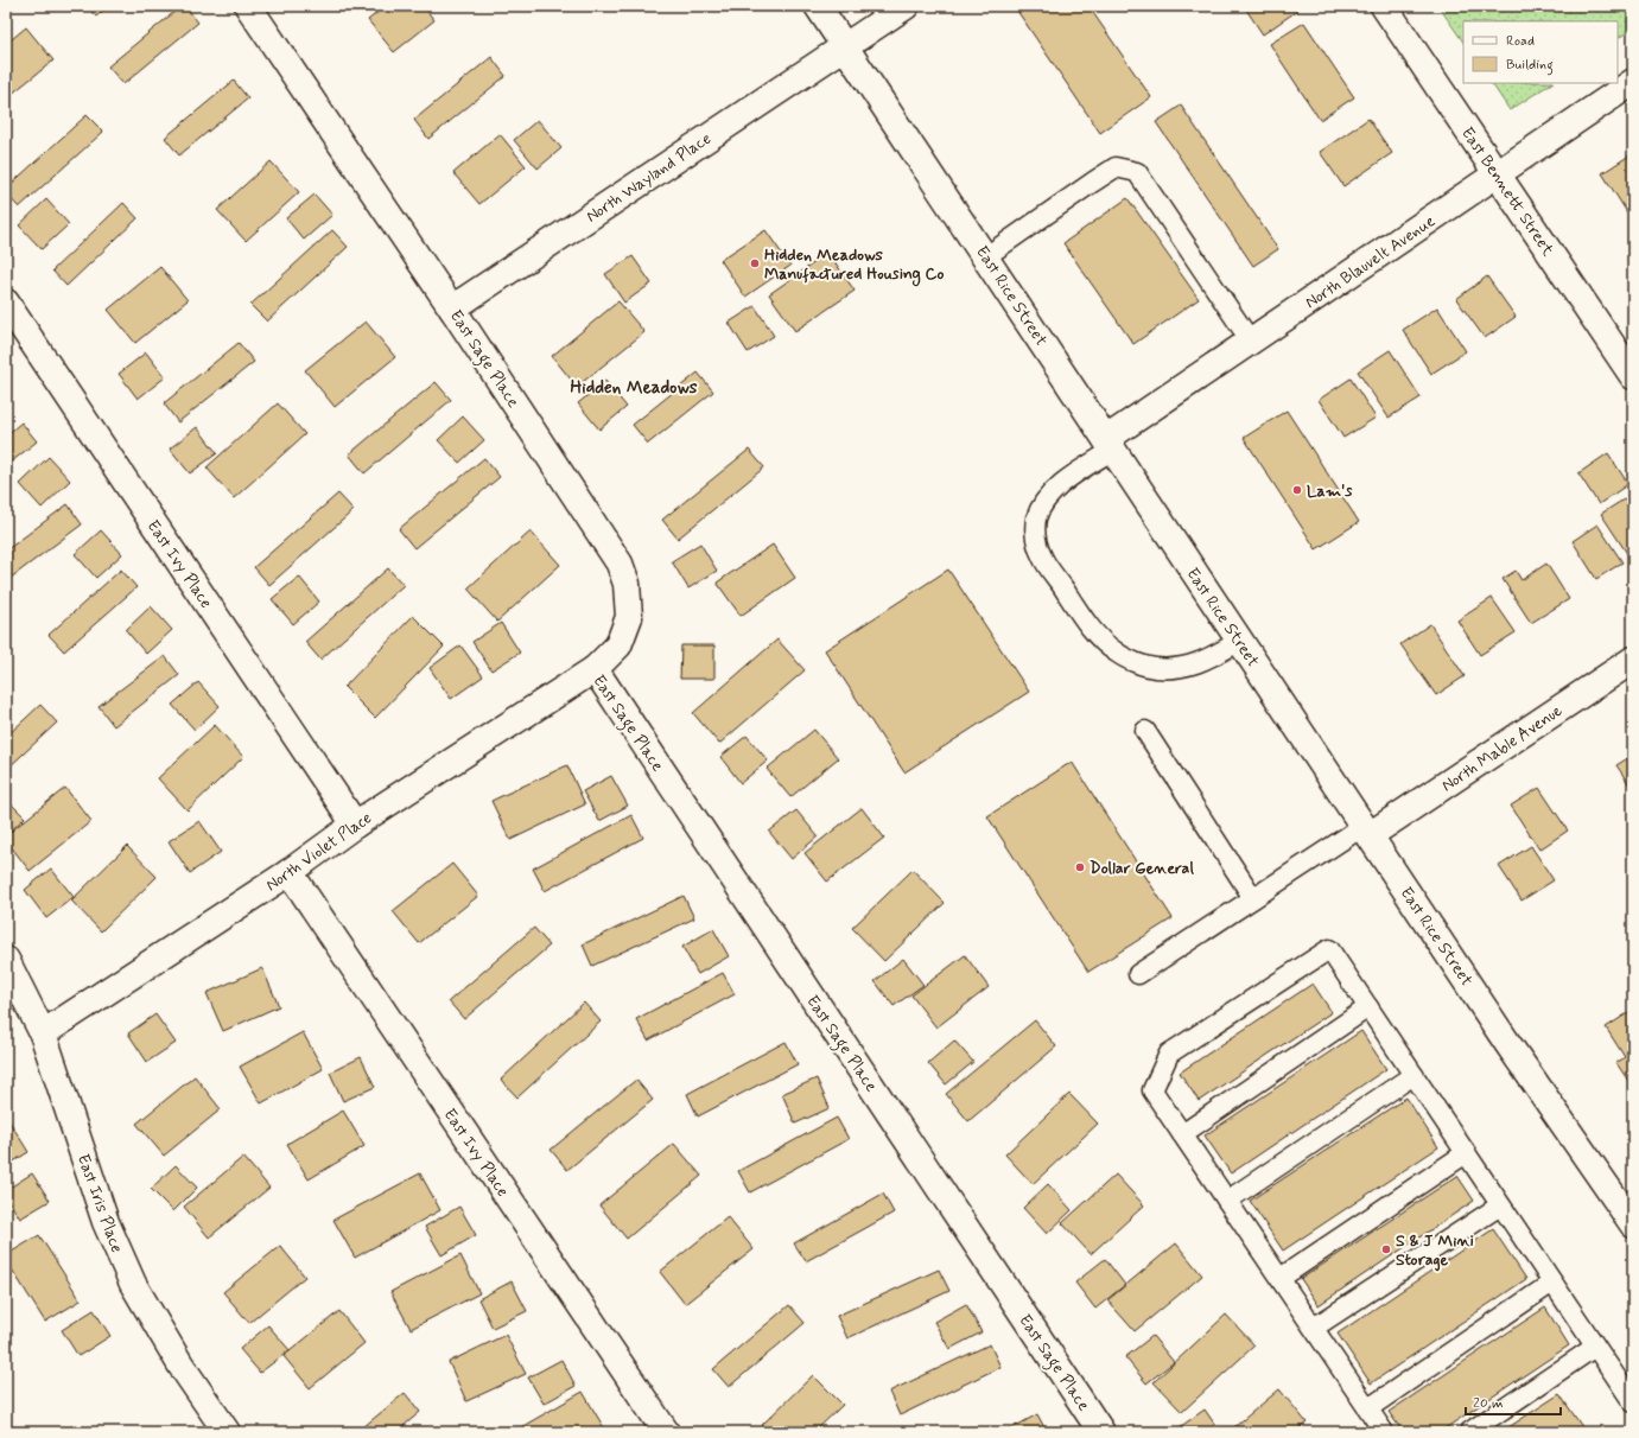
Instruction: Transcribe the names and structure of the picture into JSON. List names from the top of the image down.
{
  "streets": {
    "street": [
      "North Wayland Place",
      "East Bennett Street",
      "North Blauvelt Avenue",
      "East Rice Street",
      "East Sage Place",
      "East Ivy Place",
      "North Mable Avenue",
      "North Violet Place",
      "East Iris Place"
    ]
  },
  "crossings": [
    ["North Wayland Place", "East Rice Street"],
    ["North Wayland Place", "East Sage Place"],
    ["East Bennett Street", "North Blauvelt Avenue"],
    ["North Blauvelt Avenue", "East Rice Street"],
    ["East Rice Street", "North Mable Avenue"],
    ["East Sage Place", "North Violet Place"],
    ["East Ivy Place", "North Violet Place"],
    ["North Violet Place", "East Iris Place"]
  ],
  "districts": ["Hidden Meadows"],
  "places": [
    "Hidden Meadows Manufactured Housing Co",
    "Lam's",
    "Dollar General",
    "S & J Mini Storage"
  ],
  "legend": ["Road", "Building"],
  "scale_bar": "20 m"
}
